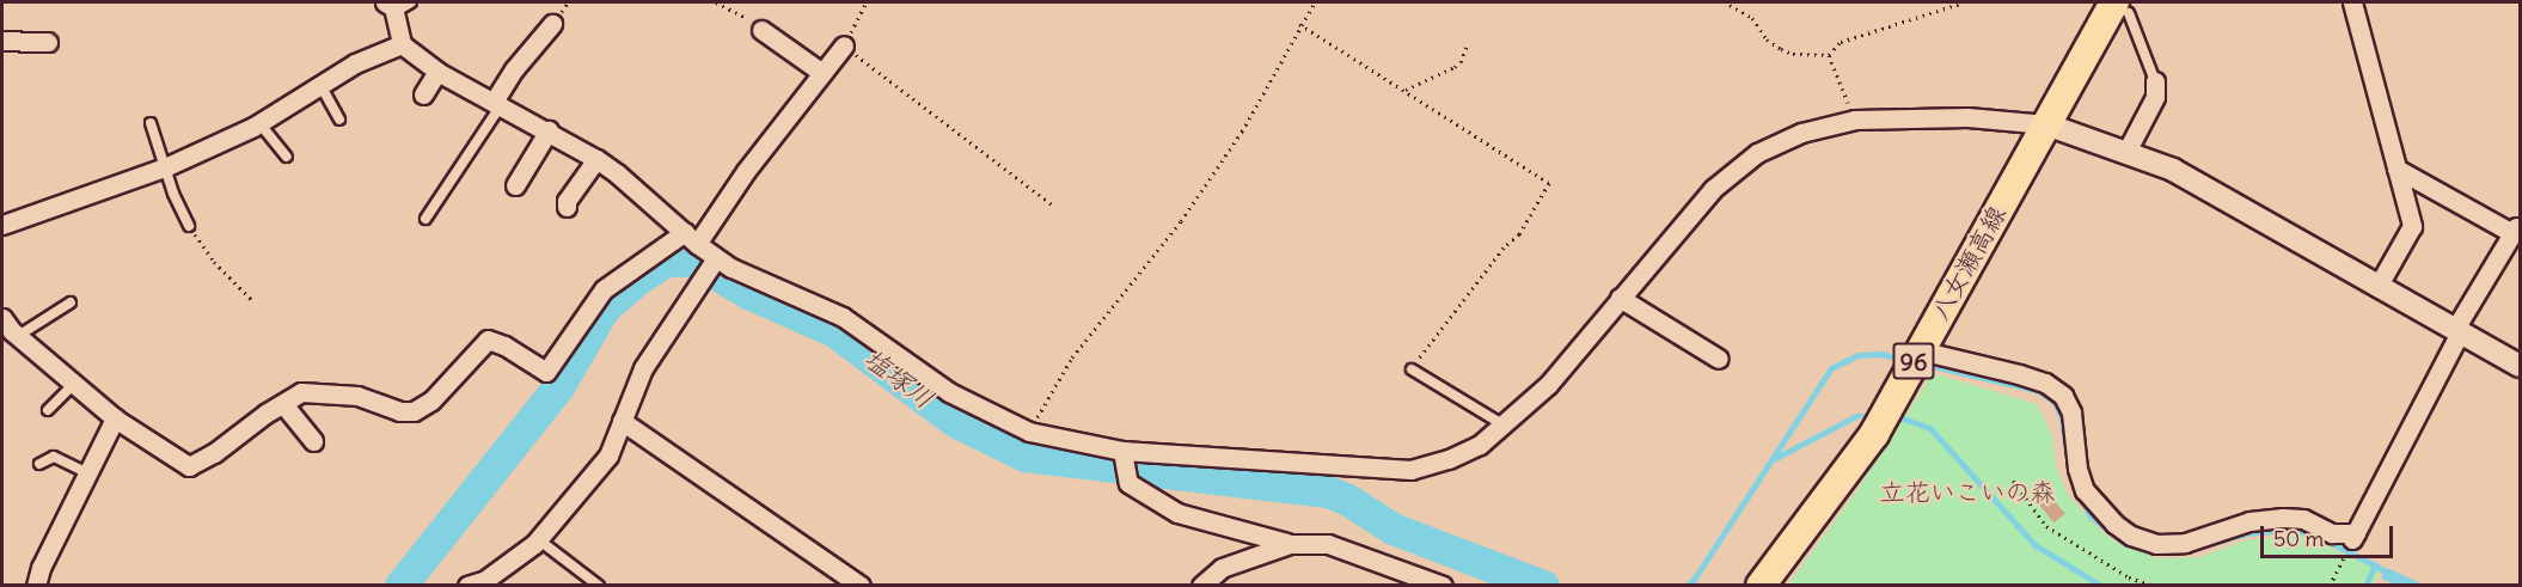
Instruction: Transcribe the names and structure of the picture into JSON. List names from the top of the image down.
{
  "streets": {
    "main road": ["八女瀬高線", "96"]
  },
  "water": ["塩塚川"],
  "parks": ["立花いこいの森"],
  "scale_bar": "50 m"
}
